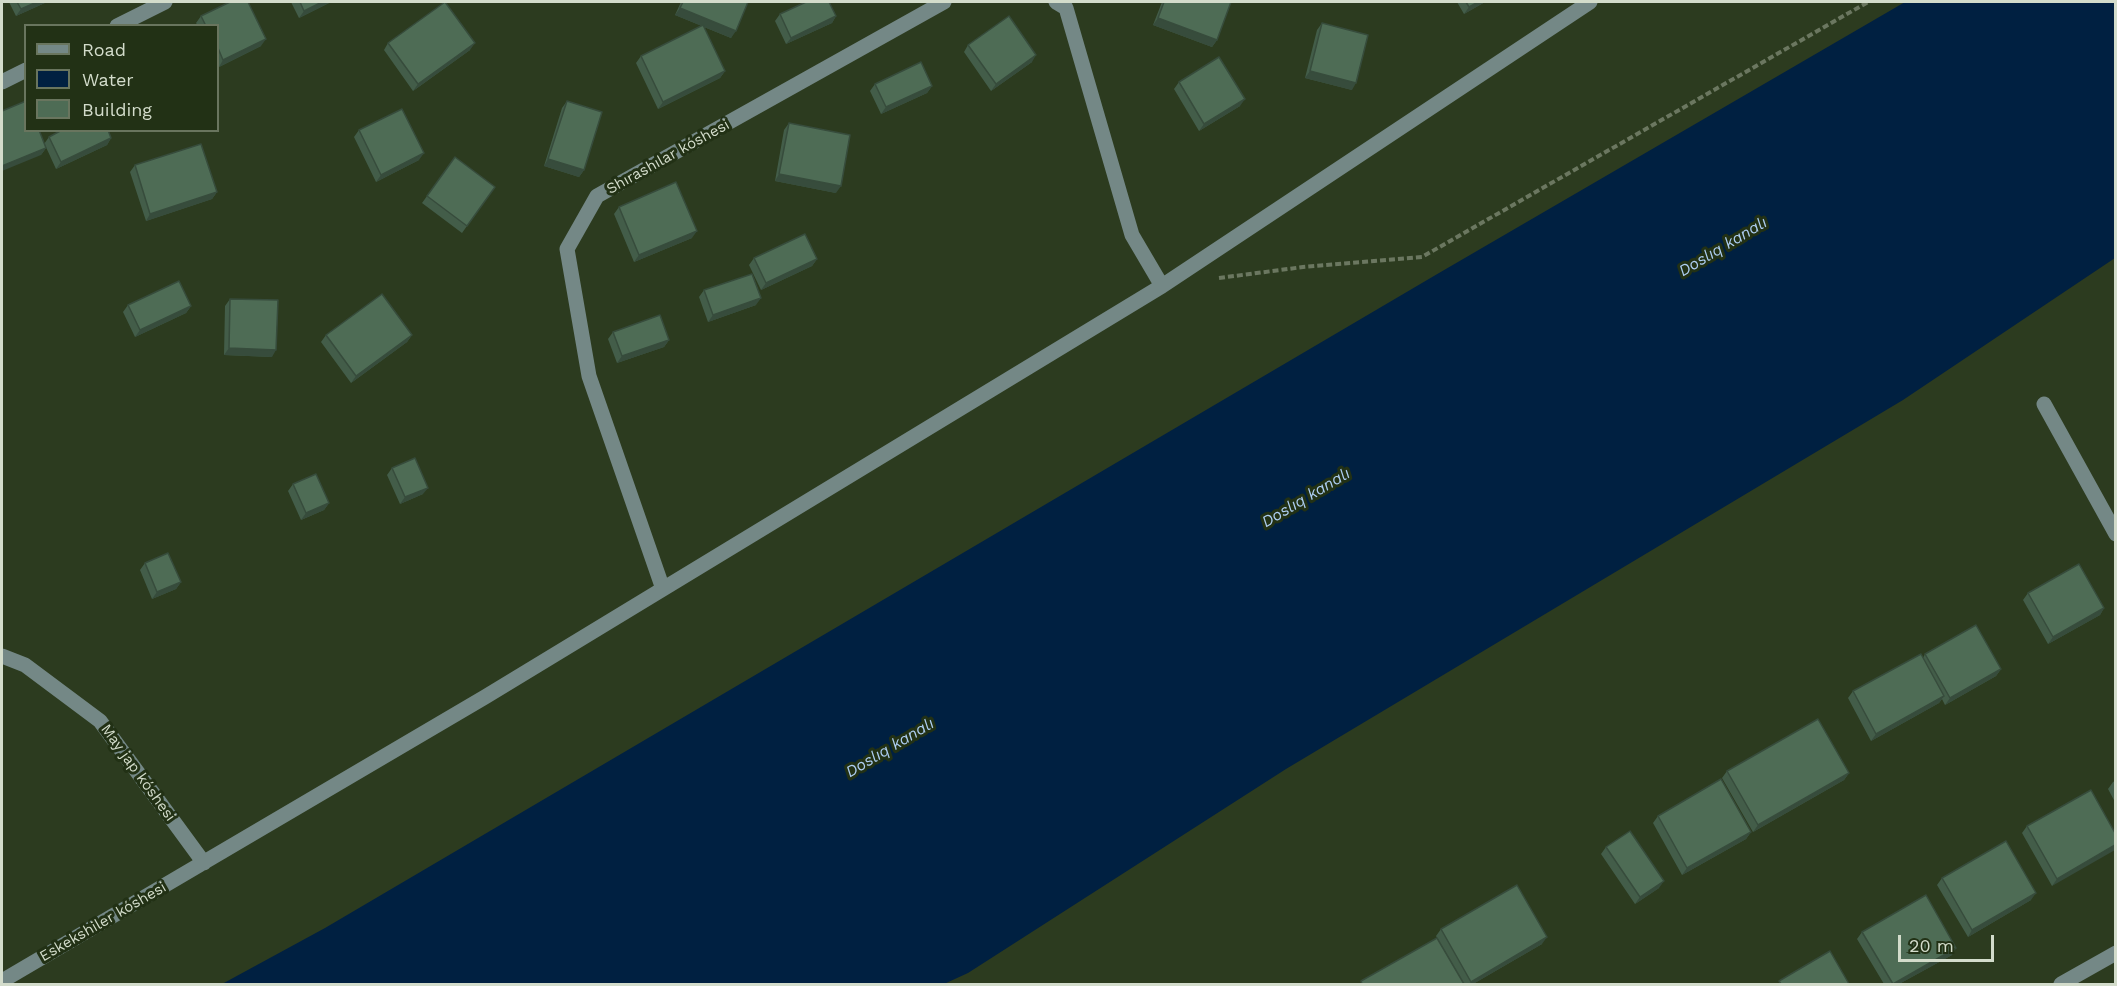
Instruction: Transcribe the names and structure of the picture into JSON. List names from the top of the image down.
{
  "streets": {
    "street": ["Shırashılar kóshesi", "May jap kóshesi", "Eskekshiler kóshesi"]
  },
  "crossings": [
    ["Shırashılar kóshesi", "Eskekshiler kóshesi"],
    ["May jap kóshesi", "Eskekshiler kóshesi"]
  ],
  "water": ["Doslıq kanalı"],
  "legend": ["Road", "Water", "Building"],
  "scale_bar": "20 m"
}
